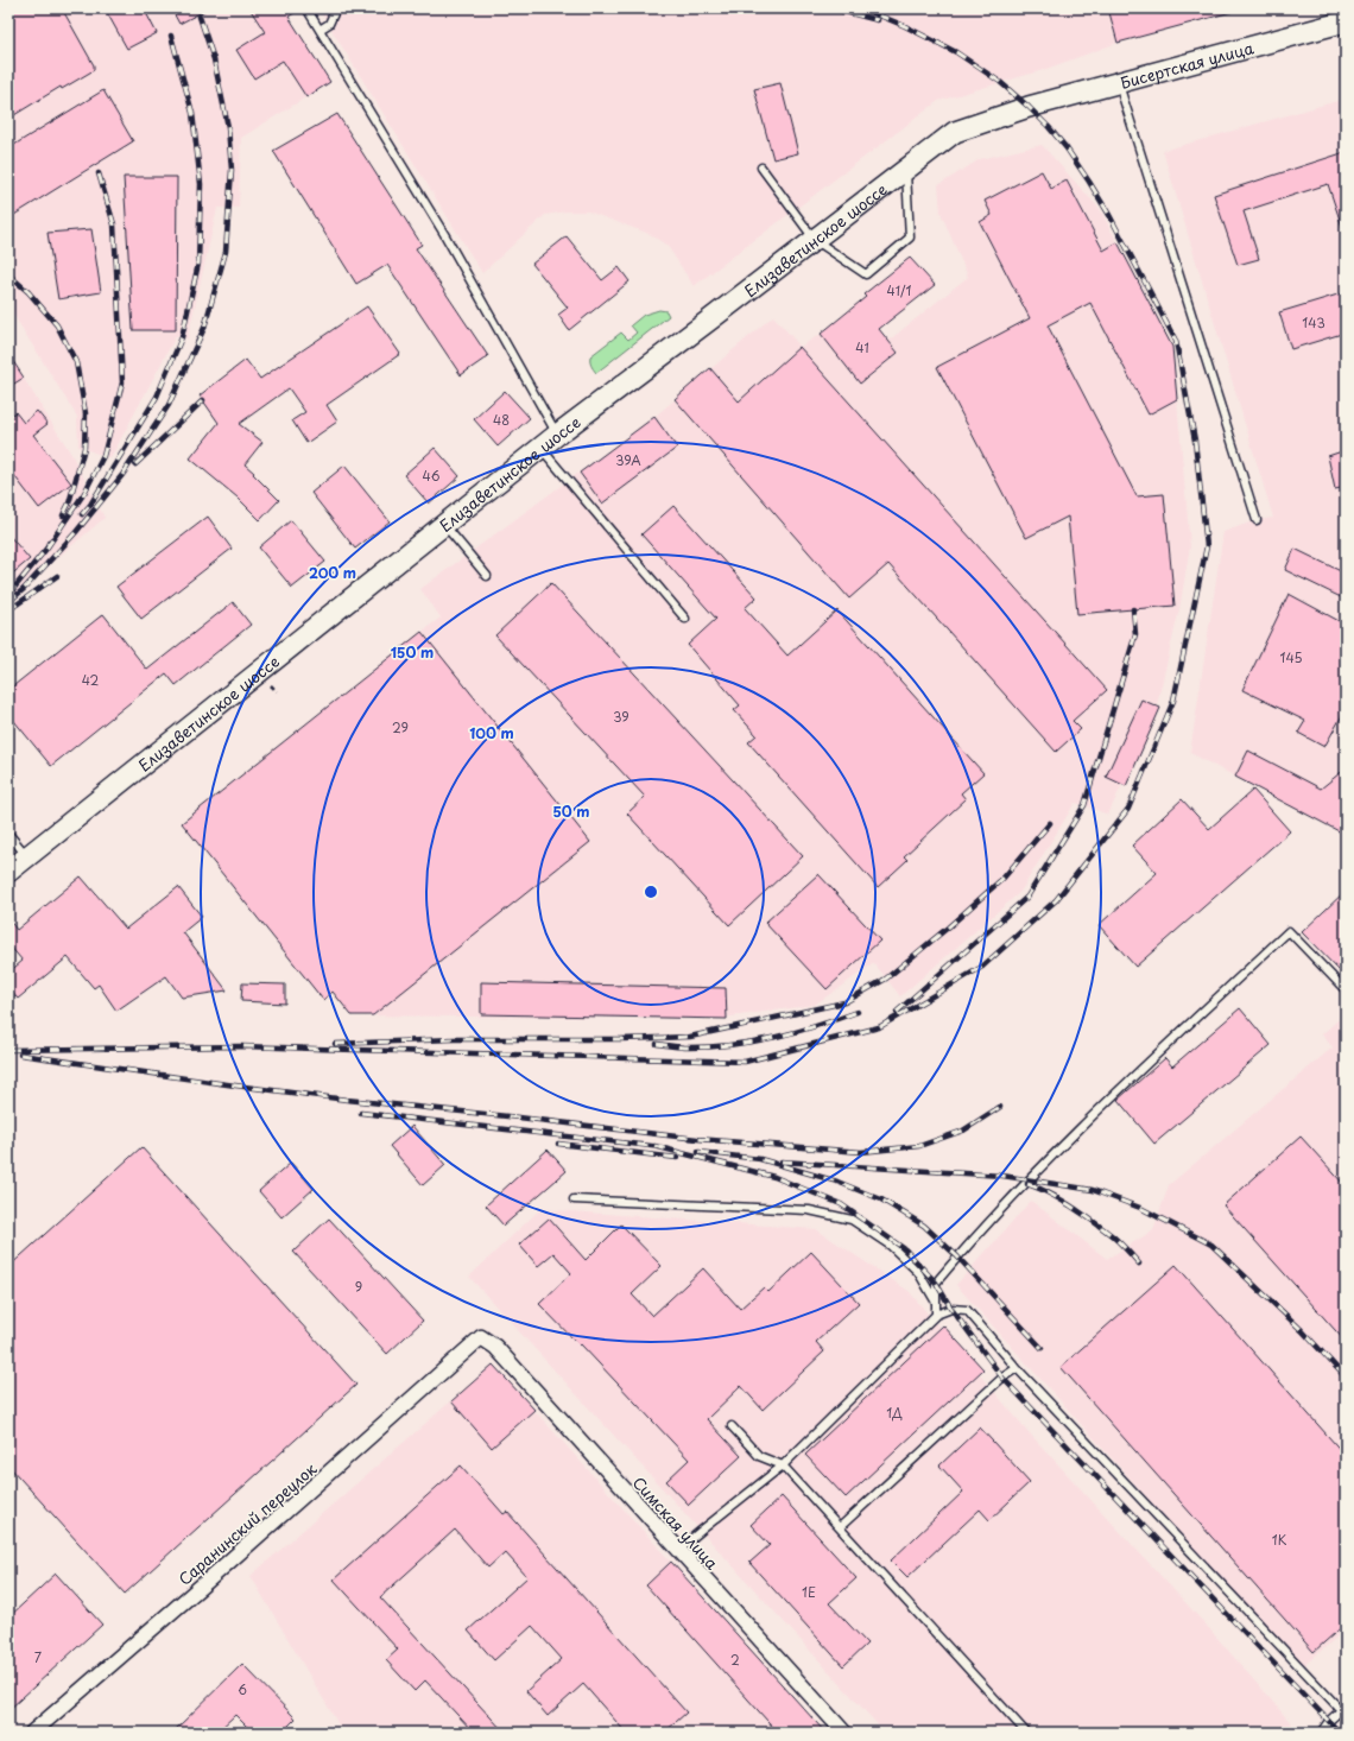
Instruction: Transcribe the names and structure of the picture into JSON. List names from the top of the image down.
{
  "streets": {
    "main road": ["Бисертская улица", "Елизаветинское шоссе"],
    "street": ["Симская улица", "Саранинский переулок"]
  },
  "crossings": [
    ["Бисертская улица", "Елизаветинское шоссе"],
    ["Симская улица", "Саранинский переулок"]
  ],
  "house_numbers": [
    "41/1",
    "143",
    "41",
    "48",
    "39А",
    "46",
    "145",
    "42",
    "39",
    "29",
    "9",
    "1Д",
    "1К",
    "1Е",
    "7",
    "2",
    "6"
  ],
  "rings": [
    "200 m",
    "150 m",
    "100 m",
    "50 m"
  ]
}
